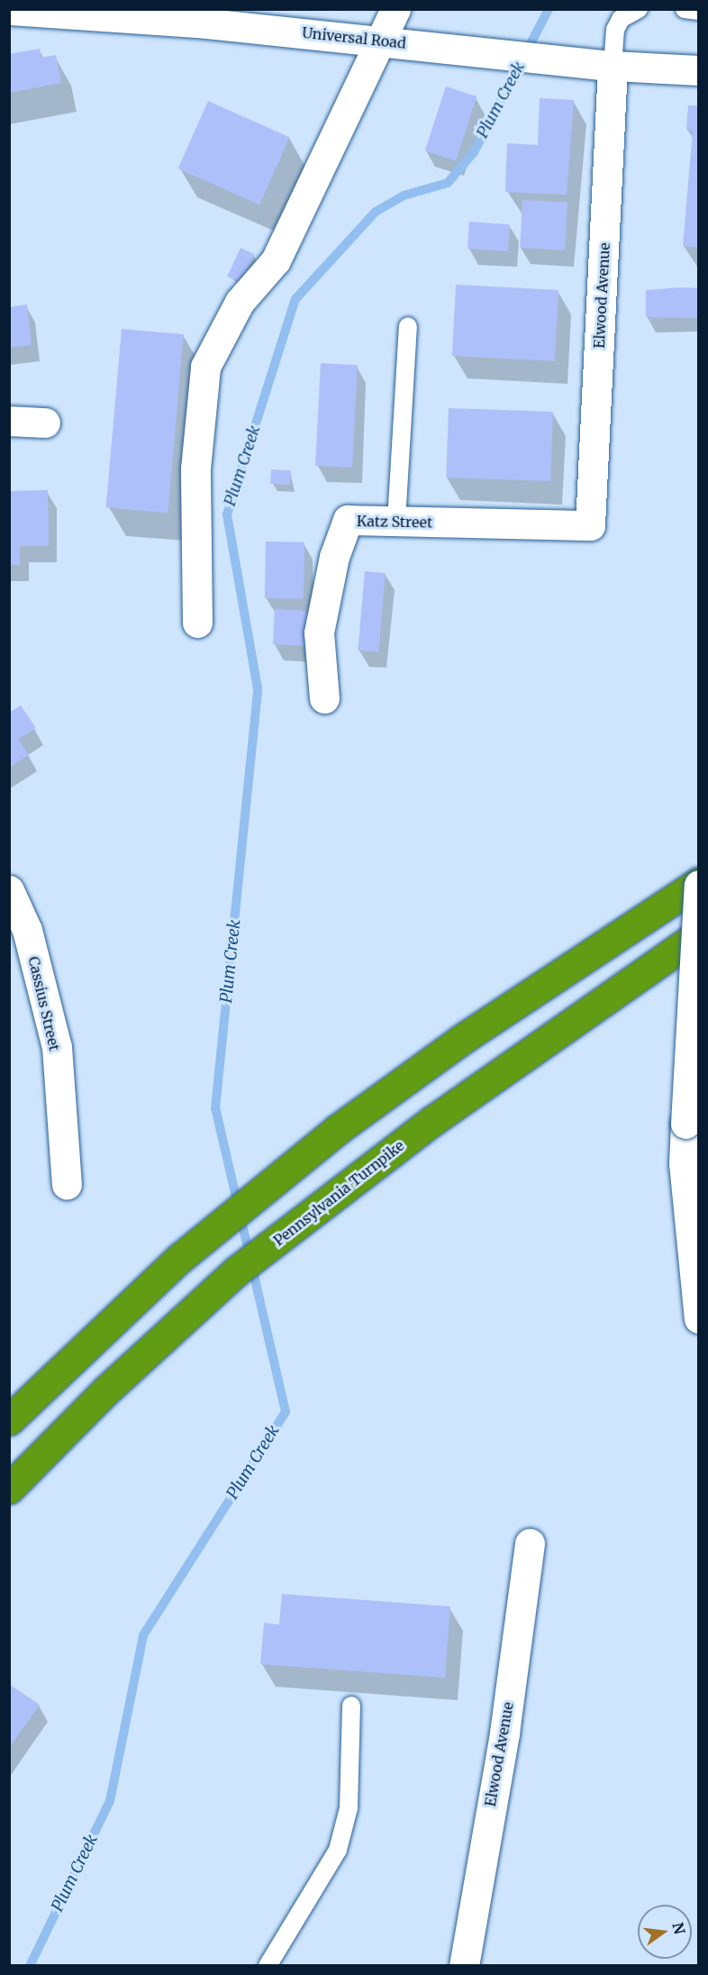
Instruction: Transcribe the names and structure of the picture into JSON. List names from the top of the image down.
{
  "streets": {
    "highway": ["Pennsylvania Turnpike"],
    "street": [
      "Universal Road",
      "Elwood Avenue",
      "Katz Street",
      "Cassius Street"
    ]
  },
  "crossings": [
    ["Universal Road", "Elwood Avenue"],
    ["Elwood Avenue", "Katz Street"]
  ],
  "water": ["Plum Creek"],
  "north": "right"
}
